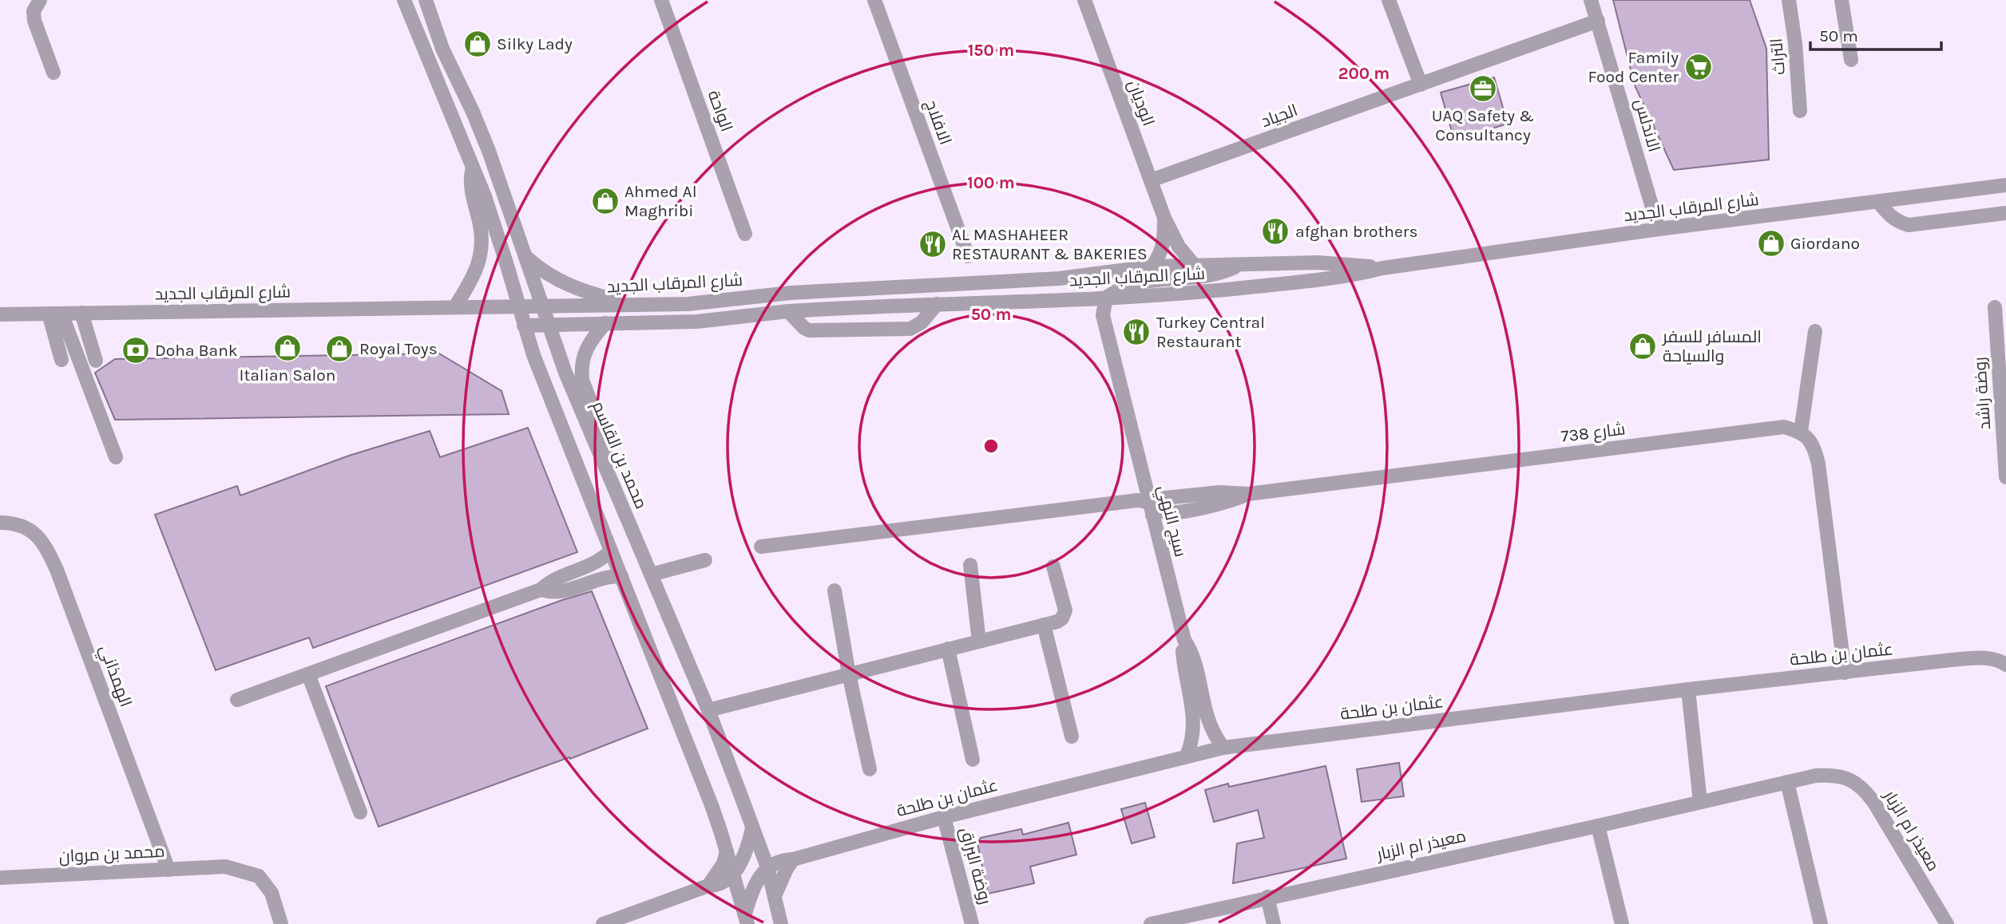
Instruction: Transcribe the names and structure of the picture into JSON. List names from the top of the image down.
{
  "streets": {
    "street": [
      "التراث",
      "الوديان",
      "الواحة",
      "الجياد",
      "الافلاج",
      "الاندلس",
      "شارع المرقاب الجديد",
      "روضة راشد",
      "شارع 738",
      "محمد بن القاسم",
      "سيج النهي",
      "عثمان بن طلحة",
      "الهمذاني",
      "معيذر ام الزبار",
      "محمد بن مروان",
      "روضة البراق"
    ]
  },
  "crossings": [
    ["الوديان", "الجياد"],
    ["الوديان", "شارع المرقاب الجديد"],
    ["الجياد", "الاندلس"],
    ["الاندلس", "شارع المرقاب الجديد"],
    ["شارع المرقاب الجديد", "محمد بن القاسم"],
    ["شارع المرقاب الجديد", "سيج النهي"],
    ["شارع 738", "سيج النهي"],
    ["محمد بن القاسم", "عثمان بن طلحة"],
    ["سيج النهي", "عثمان بن طلحة"],
    ["عثمان بن طلحة", "روضة البراق"],
    ["الهمذاني", "محمد بن مروان"]
  ],
  "places": {
    "shop": [
      "Silky Lady",
      "Ahmed Al Maghribi",
      "Giordano",
      "المسافر للسفر والسياحة",
      "Italian Salon",
      "Royal Toys"
    ],
    "supermarket": ["Family Food Center"],
    "office": ["UAQ Safety & Consultancy"],
    "restaurant": ["afghan brothers", "AL MASHAHEER RESTAURANT & BAKERIES", "Turkey Central Restaurant"],
    "bank": ["Doha Bank"]
  },
  "scale_bar": "50 m",
  "rings": [
    "150 m",
    "200 m",
    "100 m",
    "50 m"
  ]
}
